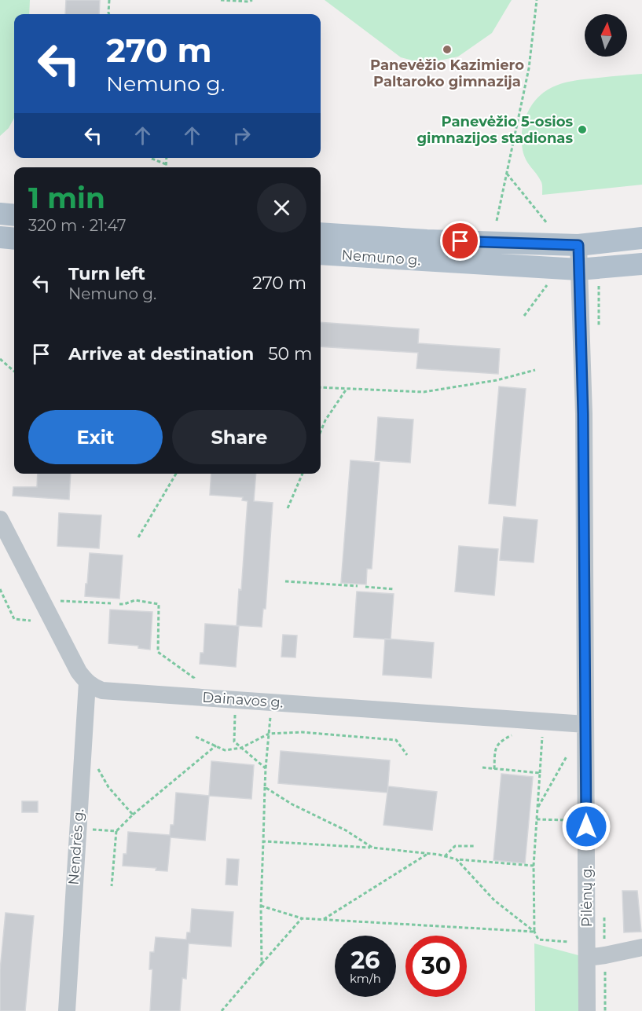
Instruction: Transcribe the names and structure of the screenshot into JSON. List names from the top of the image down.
{
  "streets": {
    "main road": ["Nemuno g."],
    "street": ["Dainavos g.", "Nendrės g.", "Pilėnų g."]
  },
  "crossings": [
    ["Nemuno g.", "Pilėnų g."],
    ["Dainavos g.", "Nendrės g."],
    ["Dainavos g.", "Pilėnų g."]
  ],
  "places": ["Panevėžio Kazimiero Paltaroko gimnazija", "Panevėžio 5-osios gimnazijos stadionas"],
  "north": "top",
  "page": {
    "turn": ["270 m", "Nemuno g."],
    "heading": ["1 min", "320 m · 21:47"],
    "list": [
      {
        "name": "Turn left",
        "note": "Nemuno g.",
        "value": "270 m"
      },
      {
        "name": "Arrive at destination",
        "value": "50 m"
      }
    ],
    "buttons": ["Exit", "Share"],
    "speed": "26 km/h",
    "limit": "30"
  }
}
